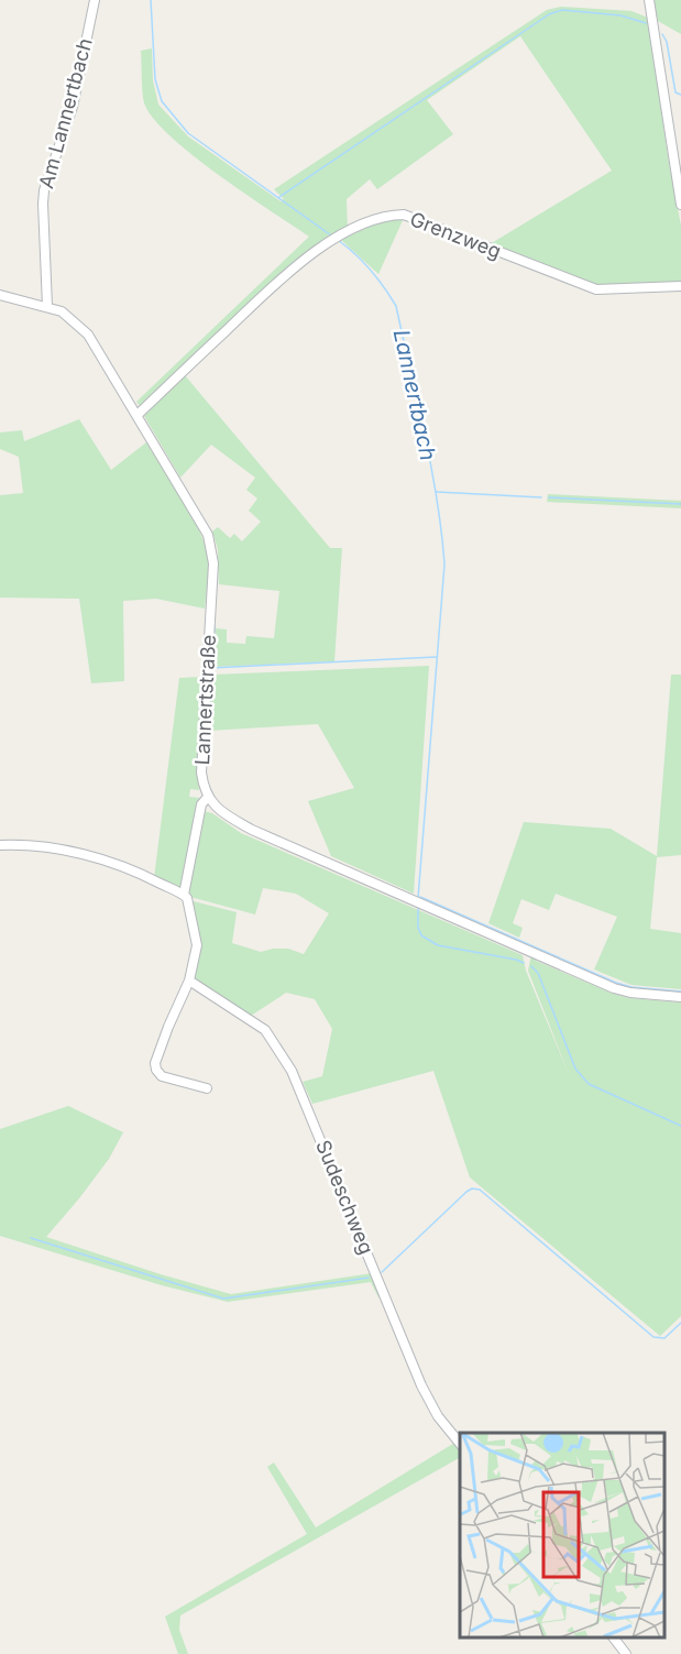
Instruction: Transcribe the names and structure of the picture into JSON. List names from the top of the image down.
{
  "streets": {
    "street": [
      "Am Lannertbach",
      "Grenzweg",
      "Lannertstraße",
      "Sudeschweg"
    ]
  },
  "crossings": [
    ["Am Lannertbach", "Lannertstraße"],
    ["Grenzweg", "Lannertstraße"]
  ],
  "water": ["Lannertbach"]
}
